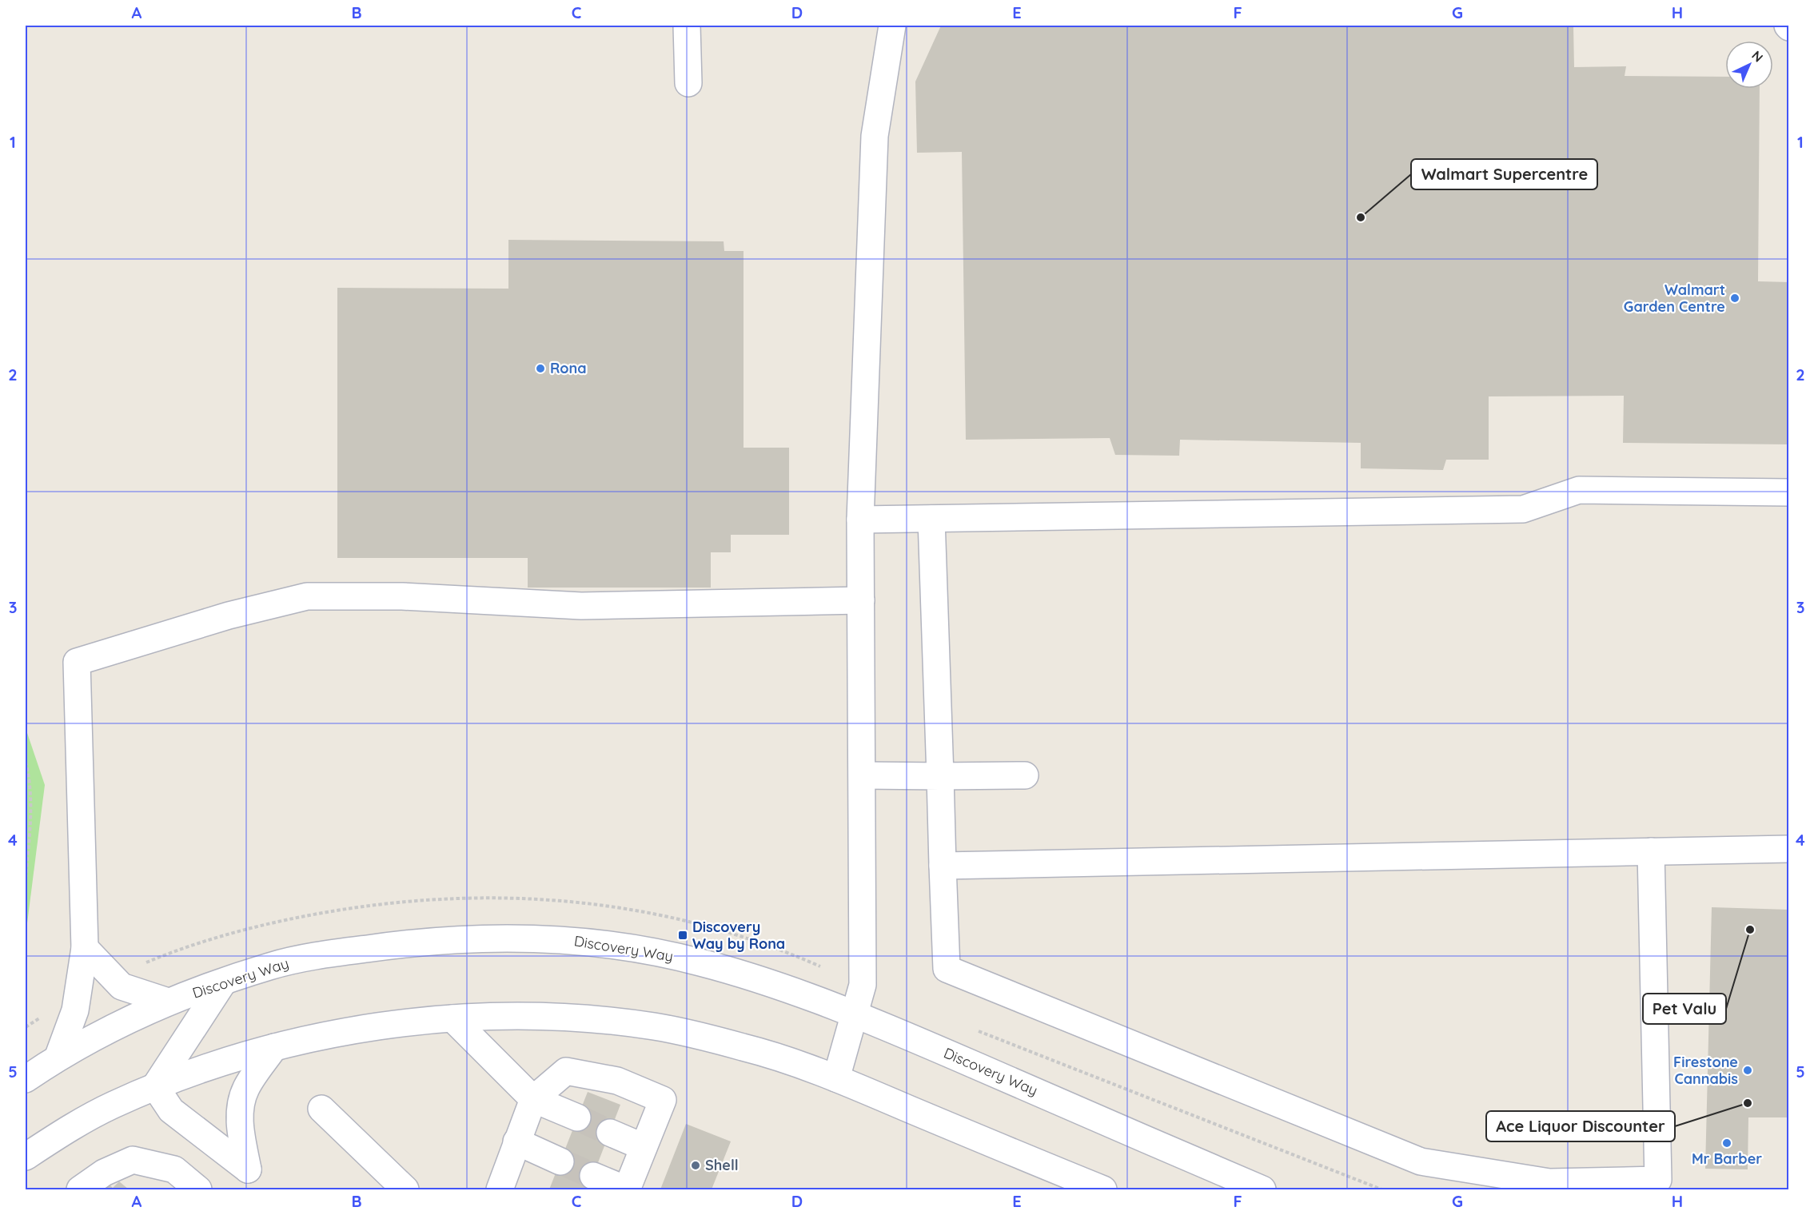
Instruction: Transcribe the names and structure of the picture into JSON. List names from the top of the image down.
{
  "streets": {
    "street": ["Discovery Way"]
  },
  "places": {
    "other": [
      "Walmart Supercentre",
      "Walmart Garden Centre",
      "Rona",
      "Pet Valu",
      "Firestone Cannabis",
      "Ace Liquor Discounter",
      "Mr Barber",
      "Shell"
    ],
    "transit": ["Discovery Way by Rona"]
  },
  "north": "top right",
  "grid": {
    "columns": [
      "A",
      "B",
      "C",
      "D",
      "E",
      "F",
      "G",
      "H"
    ],
    "rows": [
      "1",
      "2",
      "3",
      "4",
      "5"
    ]
  }
}
